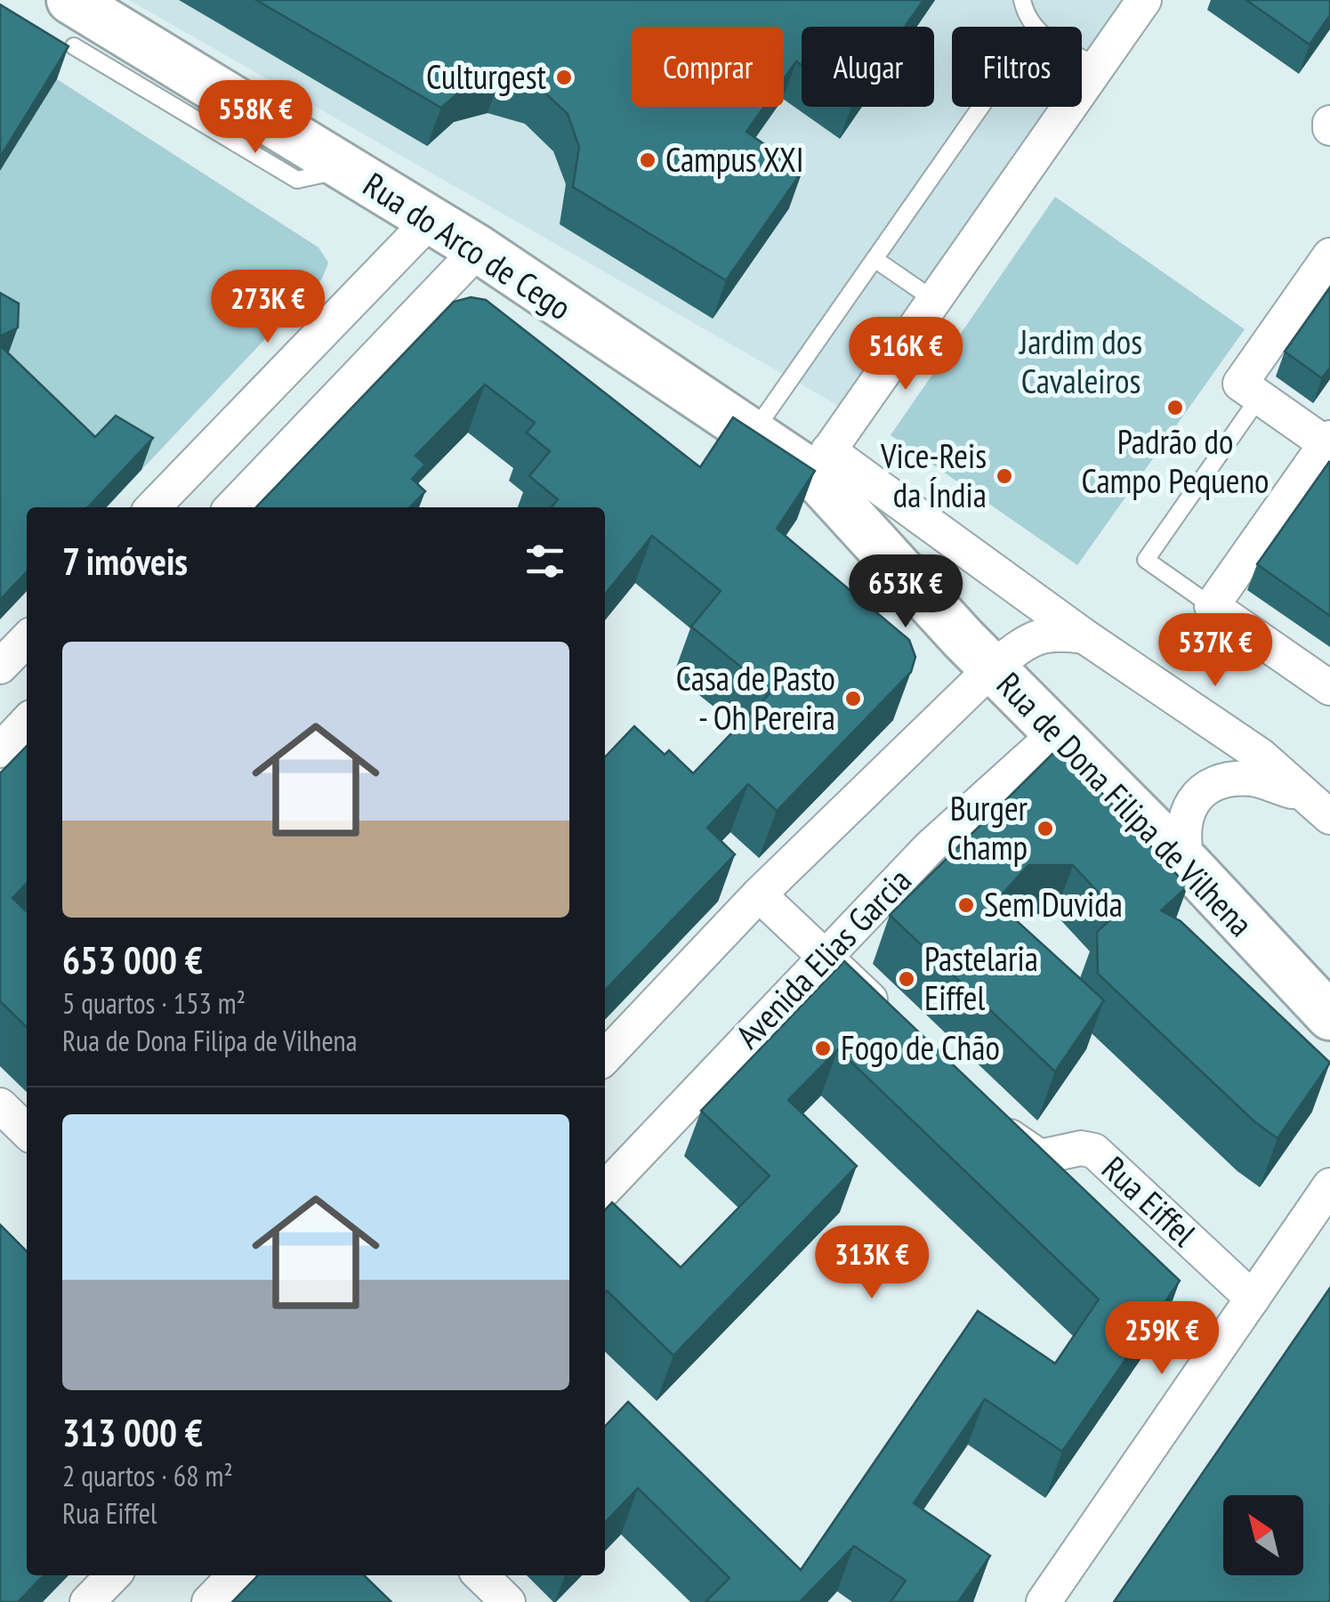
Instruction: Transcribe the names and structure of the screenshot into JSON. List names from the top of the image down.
{
  "streets": {
    "street": [
      "Rua do Arco de Cego",
      "Rua de Dona Filipa de Vilhena",
      "Avenida Elias Garcia",
      "Rua Eiffel"
    ]
  },
  "crossings": [
    ["Rua do Arco de Cego", "Rua de Dona Filipa de Vilhena"],
    ["Rua de Dona Filipa de Vilhena", "Avenida Elias Garcia"]
  ],
  "parks": ["Jardim dos Cavaleiros"],
  "places": [
    "Culturgest",
    "Campus XXI",
    "Padrão do Campo Pequeno",
    "Vice-Reis da Índia",
    "Casa de Pasto - Oh Pereira",
    "Burger Champ",
    "Sem Duvida",
    "Pastelaria Eiffel",
    "Fogo de Chão"
  ],
  "north": "top left",
  "page": {
    "chip": ["Comprar", "Alugar", "Filtros"],
    "price": [
      "558K €",
      "273K €",
      "516K €",
      "653K €",
      "537K €",
      "313K €",
      "259K €"
    ],
    "heading": "7 imóveis",
    "list": [
      {
        "name": "653 000 €",
        "note": "5 quartos · 153 m² · Rua de Dona Filipa de Vilhena"
      },
      {
        "name": "313 000 €",
        "note": "2 quartos · 68 m² · Rua Eiffel"
      }
    ]
  }
}
